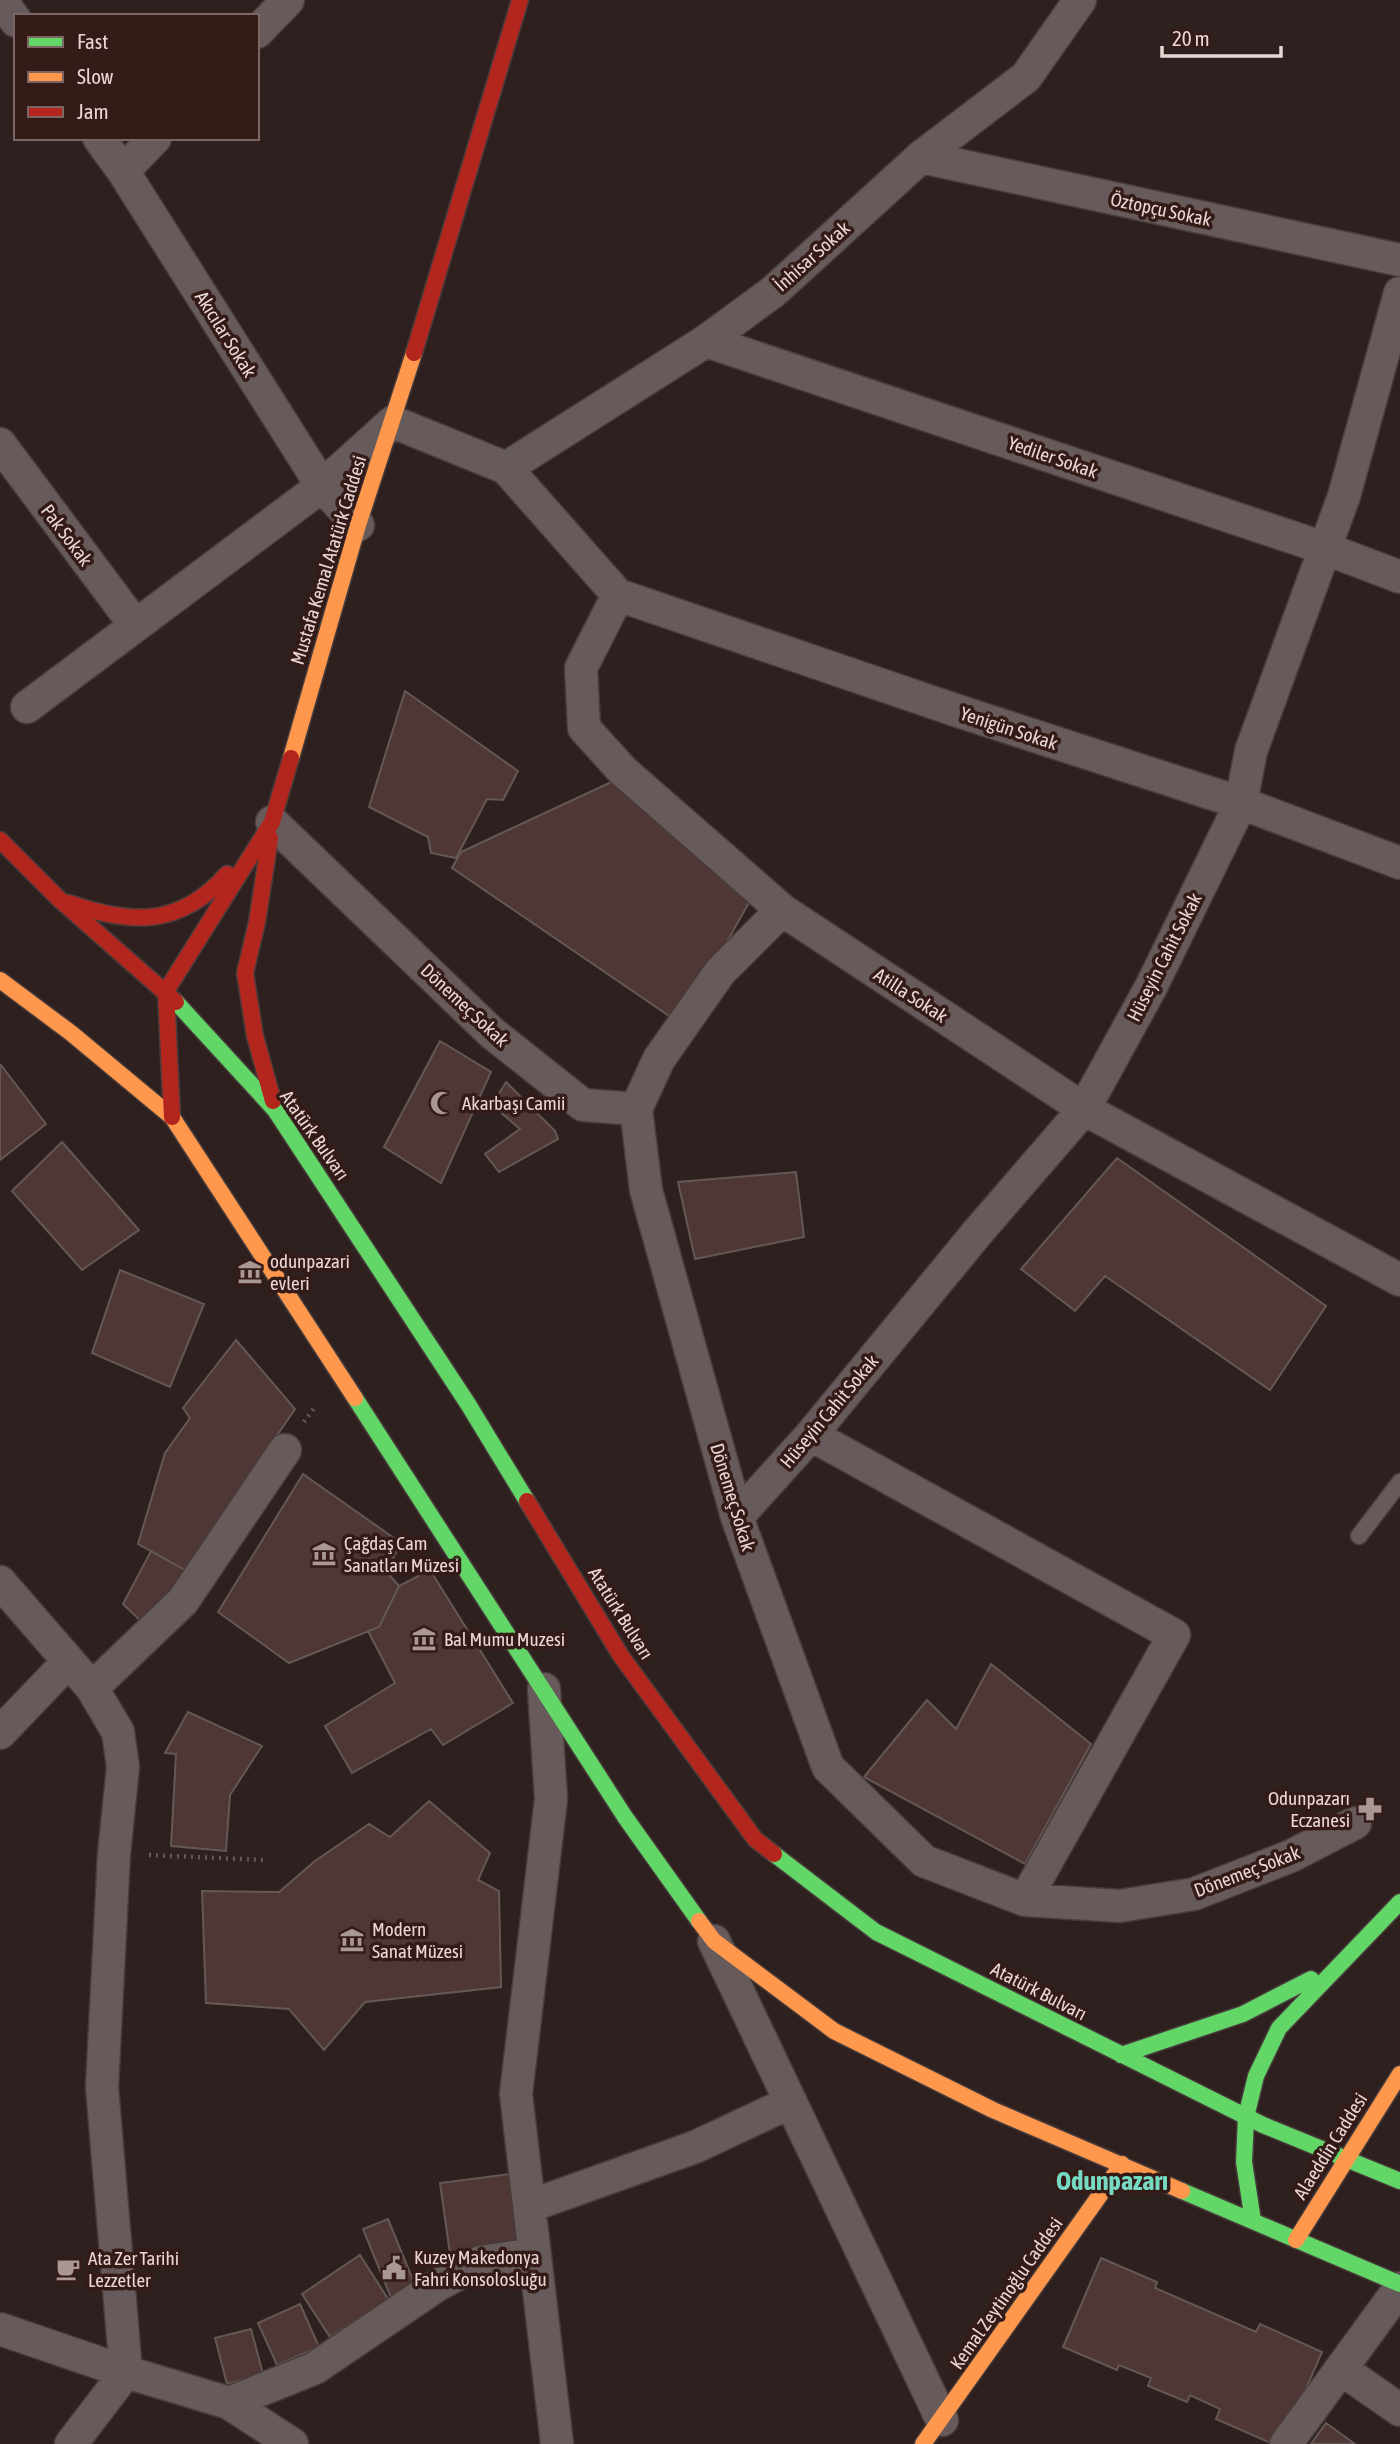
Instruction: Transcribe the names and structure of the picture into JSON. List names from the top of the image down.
{
  "streets": {
    "main road": [
      "Mustafa Kemal Atatürk Caddesi",
      "Atatürk Bulvarı",
      "Alaeddin Caddesi",
      "Kemal Zeytinoğlu Caddesi"
    ],
    "street": [
      "Öztopçu Sokak",
      "İnhisar Sokak",
      "Akıcılar Sokak",
      "Yediler Sokak",
      "Pak Sokak",
      "Yenigün Sokak",
      "Hüseyin Cahit Sokak",
      "Atilla Sokak",
      "Dönemeç Sokak"
    ]
  },
  "crossings": [
    ["Öztopçu Sokak", "İnhisar Sokak"],
    ["İnhisar Sokak", "Yediler Sokak"],
    ["Akıcılar Sokak", "Mustafa Kemal Atatürk Caddesi"],
    ["Yediler Sokak", "Hüseyin Cahit Sokak"],
    ["Mustafa Kemal Atatürk Caddesi", "Dönemeç Sokak"],
    ["Mustafa Kemal Atatürk Caddesi", "Atatürk Bulvarı"],
    ["Yenigün Sokak", "Hüseyin Cahit Sokak"],
    ["Yenigün Sokak", "Atilla Sokak"],
    ["Hüseyin Cahit Sokak", "Atilla Sokak"],
    ["Hüseyin Cahit Sokak", "Dönemeç Sokak"],
    ["Atatürk Bulvarı", "Alaeddin Caddesi"]
  ],
  "districts": ["Odunpazarı"],
  "places": {
    "mosque": ["Akarbaşı Camii"],
    "museum": [
      "odunpazari evleri",
      "Çağdaş Cam Sanatları Müzesi",
      "Bal Mumu Muzesi",
      "Modern Sanat Müzesi"
    ],
    "pharmacy": ["Odunpazarı Eczanesi"],
    "public building": ["Kuzey Makedonya Fahri Konsolosluğu"],
    "cafe": ["Ata Zer Tarihi Lezzetler"]
  },
  "legend": ["Fast", "Slow", "Jam"],
  "scale_bar": "20 m"
}
